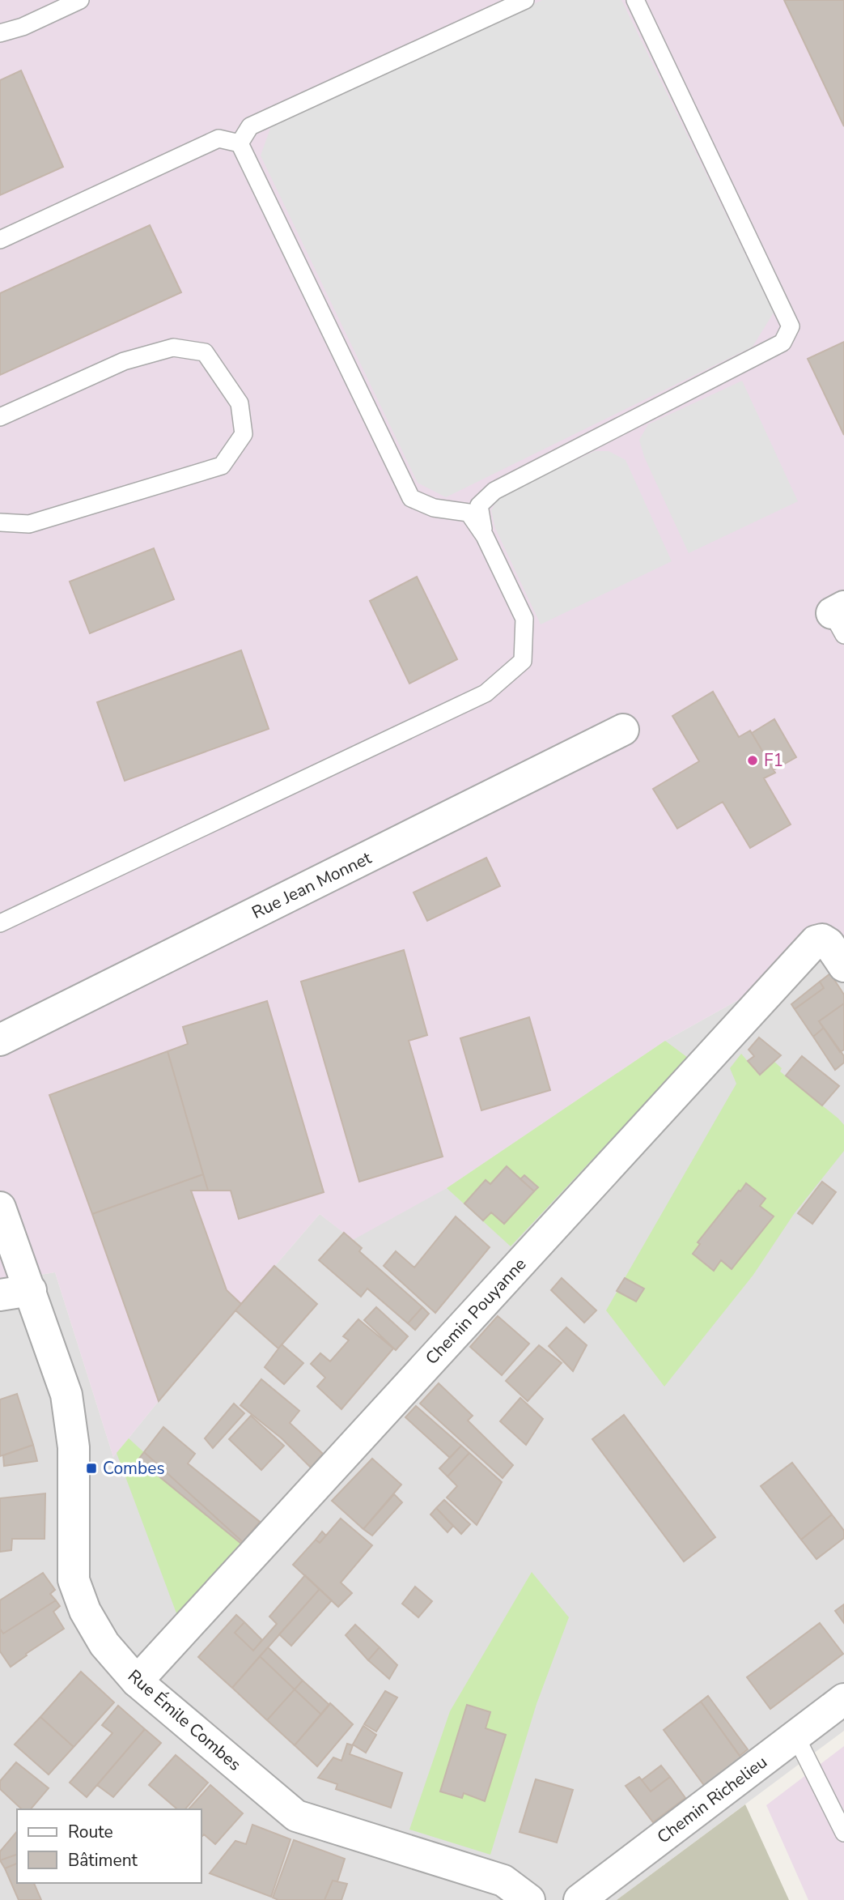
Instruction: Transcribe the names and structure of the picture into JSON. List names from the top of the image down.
{
  "streets": {
    "street": [
      "Rue Jean Monnet",
      "Chemin Pouyanne",
      "Rue Émile Combes",
      "Chemin Richelieu"
    ]
  },
  "crossings": [
    ["Chemin Pouyanne", "Rue Émile Combes"]
  ],
  "places": {
    "other": ["F1"],
    "transit": ["Combes"]
  },
  "legend": ["Route", "Bâtiment"]
}
